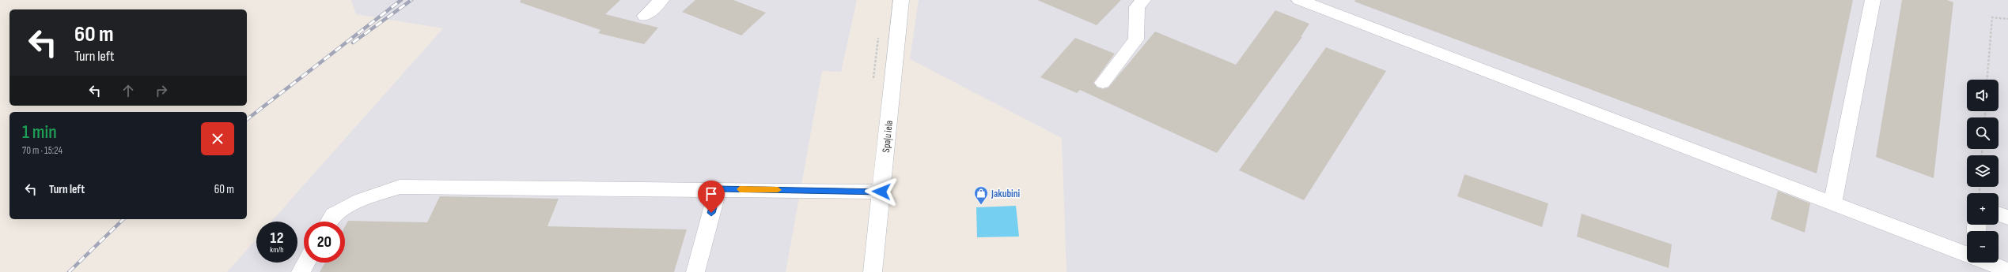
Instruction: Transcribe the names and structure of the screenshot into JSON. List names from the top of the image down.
{
  "streets": {
    "street": ["Spaļu iela"]
  },
  "places": {
    "shop": ["Jakubini"]
  },
  "page": {
    "turn": ["60 m", "Turn left"],
    "map_buttons": ["+", "−"],
    "heading": ["1 min", "70 m · 15:24"],
    "list": [
      {
        "name": "Turn left",
        "value": "60 m"
      }
    ],
    "speed": "12 km/h",
    "limit": "20"
  }
}
